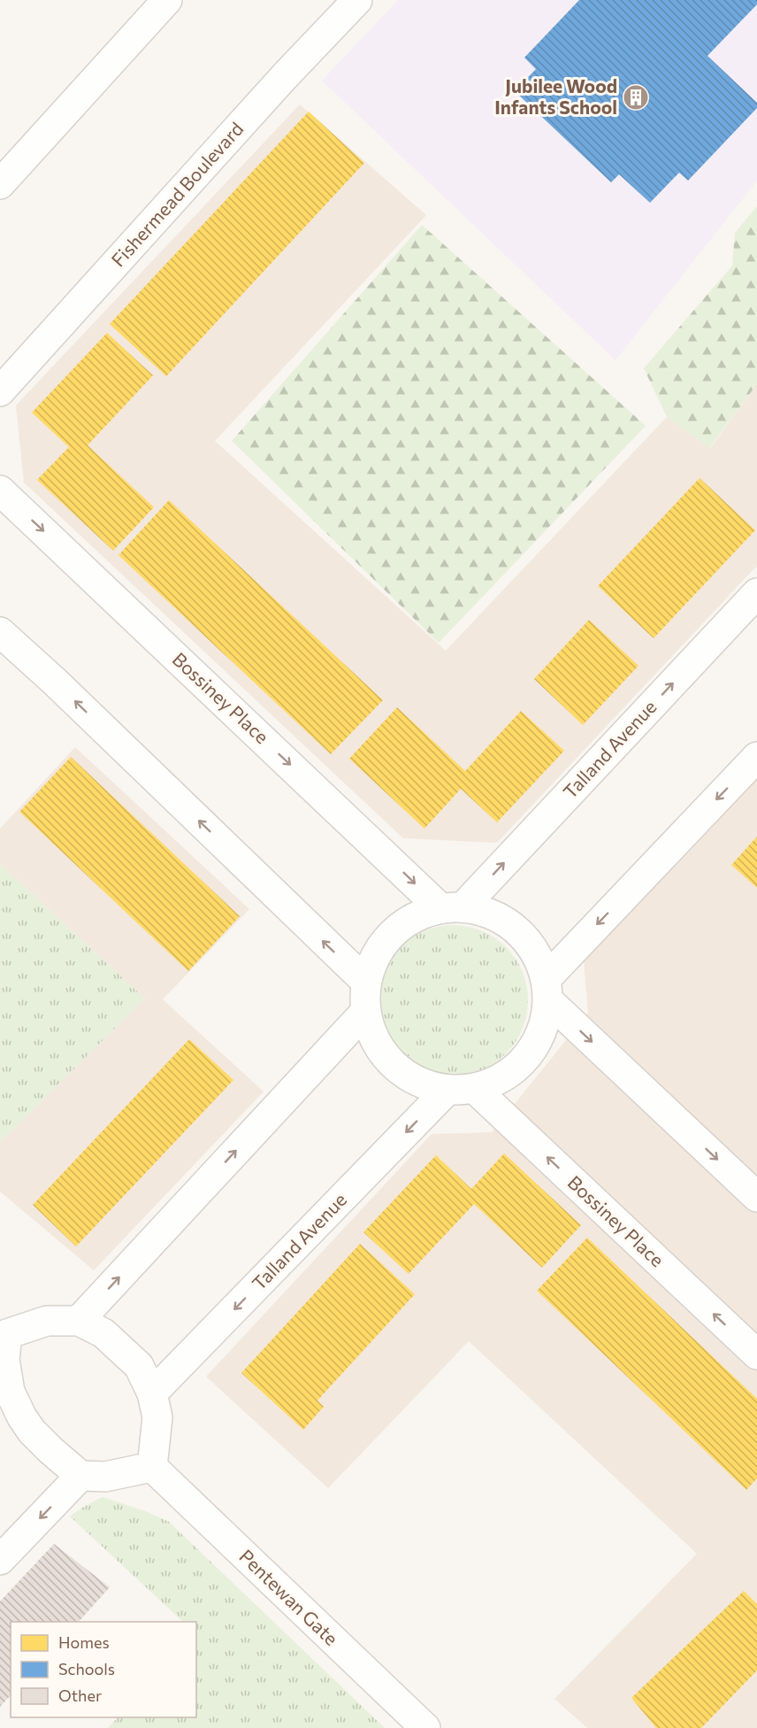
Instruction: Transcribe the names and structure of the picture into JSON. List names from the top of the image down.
{
  "streets": {
    "street": [
      "Fishermead Boulevard",
      "Bossiney Place",
      "Talland Avenue",
      "Pentewan Gate"
    ]
  },
  "crossings": [
    ["Bossiney Place", "Talland Avenue"],
    ["Talland Avenue", "Pentewan Gate"]
  ],
  "places": {
    "building": ["Jubilee Wood Infants School"]
  },
  "legend": ["Homes", "Schools", "Other"]
}
